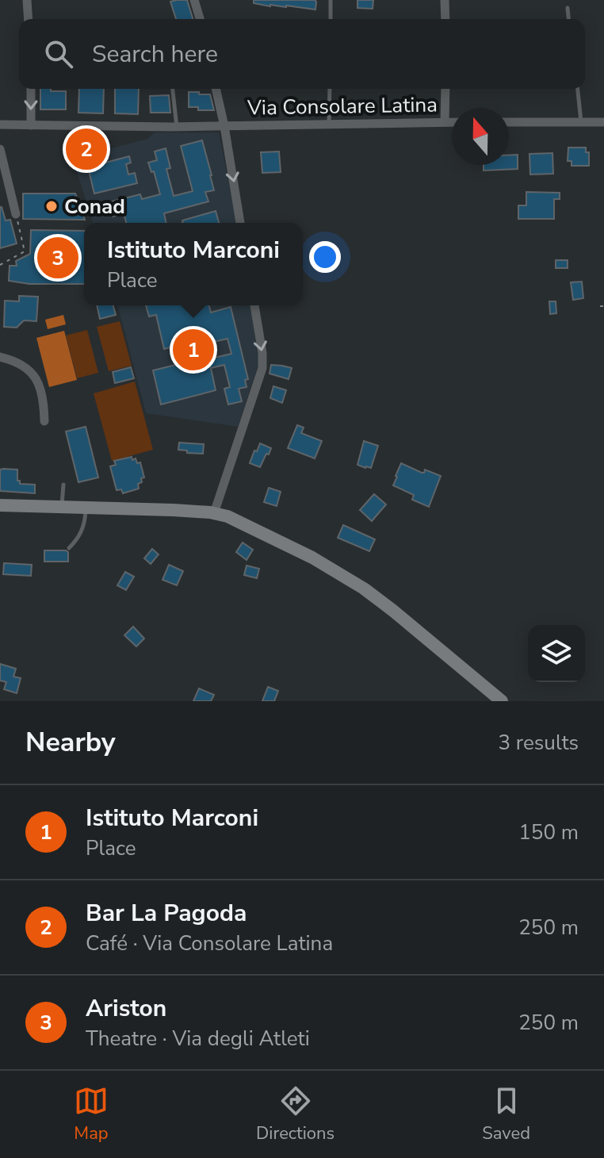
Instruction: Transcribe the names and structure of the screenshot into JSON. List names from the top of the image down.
{
  "streets": {
    "street": ["Via Consolare Latina"]
  },
  "places": ["Conad"],
  "north": "top",
  "page": {
    "search": "Search here",
    "pins": ["2", "3", "1"],
    "popup": ["Istituto Marconi", "Place"],
    "heading": ["Nearby", "3 results"],
    "list": [
      {
        "mark": "1",
        "name": "Istituto Marconi",
        "note": "Place",
        "value": "150 m"
      },
      {
        "mark": "2",
        "name": "Bar La Pagoda",
        "note": "Café · Via Consolare Latina",
        "value": "250 m"
      },
      {
        "mark": "3",
        "name": "Ariston",
        "note": "Theatre · Via degli Atleti",
        "value": "250 m"
      }
    ],
    "nav": ["Map", "Directions", "Saved"]
  }
}
